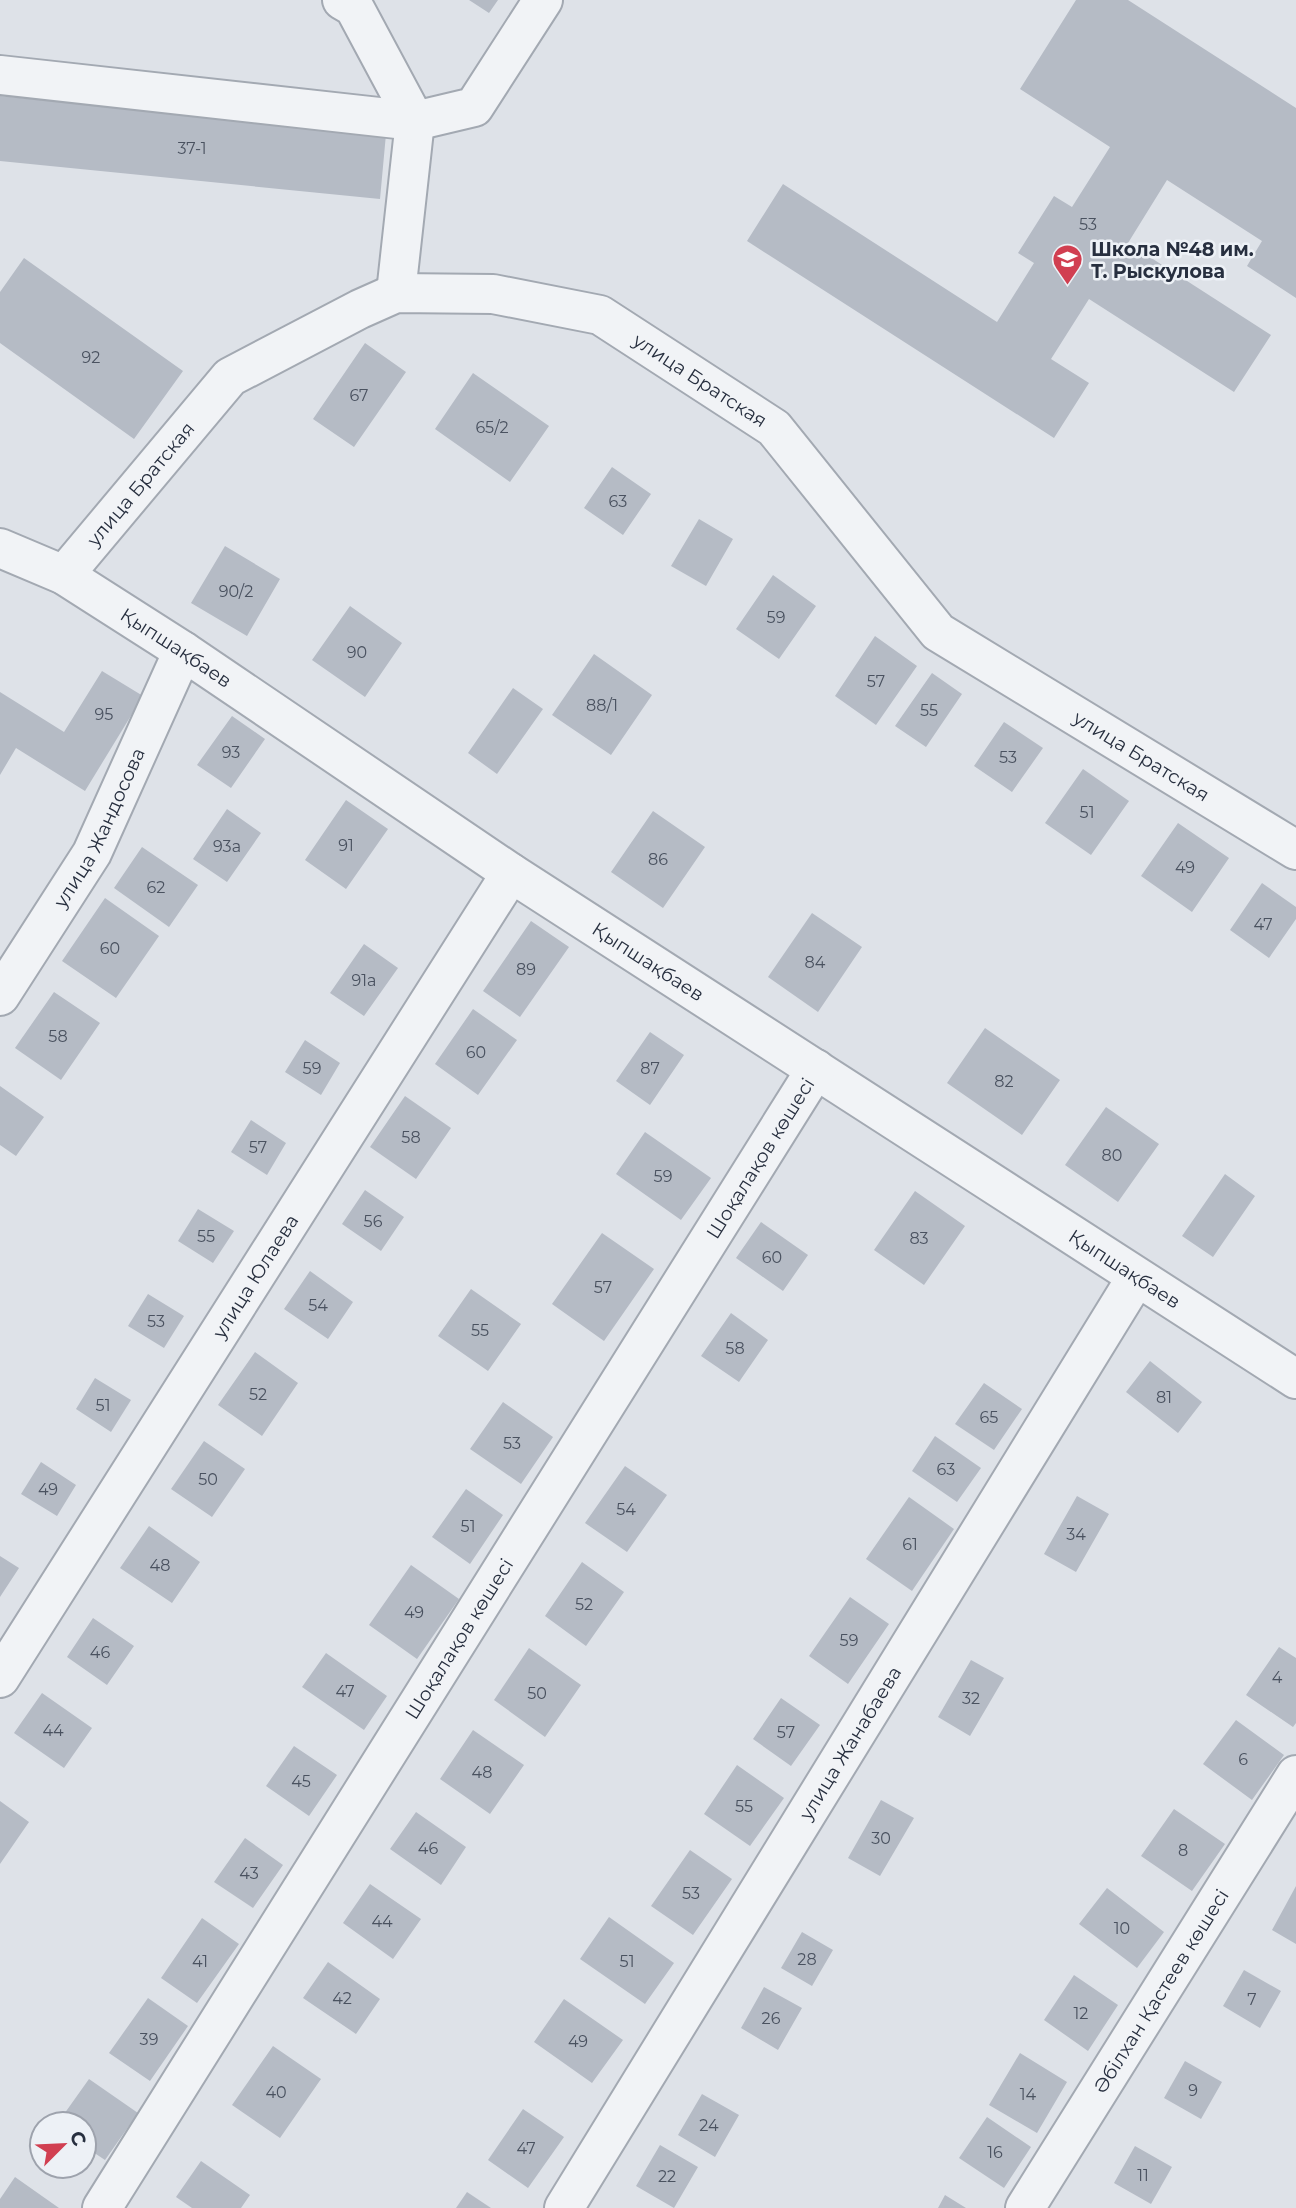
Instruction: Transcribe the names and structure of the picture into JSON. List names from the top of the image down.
{
  "streets": {
    "street": [
      "улица Братская",
      "Қыпшақбаев",
      "улица Жандосова",
      "Шоқалақов көшесі",
      "улица Юлаева",
      "улица Жанабаева",
      "Әбілхан Қастеев көшесі"
    ]
  },
  "crossings": [
    ["улица Братская", "Қыпшақбаев"],
    ["Қыпшақбаев", "улица Жандосова"],
    ["Қыпшақбаев", "Шоқалақов көшесі"],
    ["Қыпшақбаев", "улица Юлаева"],
    ["Қыпшақбаев", "улица Жанабаева"]
  ],
  "places": {
    "school or university": ["Школа №48 им. Т. Рыскулова"]
  },
  "house_numbers": [
    "37-1",
    "53",
    "92",
    "67",
    "65/2",
    "63",
    "90/2",
    "59",
    "90",
    "57",
    "88/1",
    "55",
    "95",
    "93",
    "53",
    "51",
    "91",
    "93а",
    "86",
    "49",
    "62",
    "47",
    "60",
    "84",
    "89",
    "91а",
    "58",
    "60",
    "59",
    "87",
    "82",
    "58",
    "57",
    "80",
    "59",
    "56",
    "55",
    "83",
    "60",
    "57",
    "54",
    "53",
    "55",
    "58",
    "52",
    "81",
    "51",
    "65",
    "53",
    "63",
    "50",
    "49",
    "54",
    "51",
    "34",
    "61",
    "48",
    "52",
    "49",
    "59",
    "46",
    "4",
    "47",
    "50",
    "32",
    "44",
    "57",
    "6",
    "48",
    "45",
    "55",
    "30",
    "46",
    "8",
    "43",
    "53",
    "44",
    "10",
    "28",
    "41",
    "51",
    "42",
    "7",
    "12",
    "26",
    "39",
    "49",
    "9",
    "40",
    "14",
    "24",
    "47",
    "16",
    "11",
    "22"
  ],
  "north": "top right"
}
